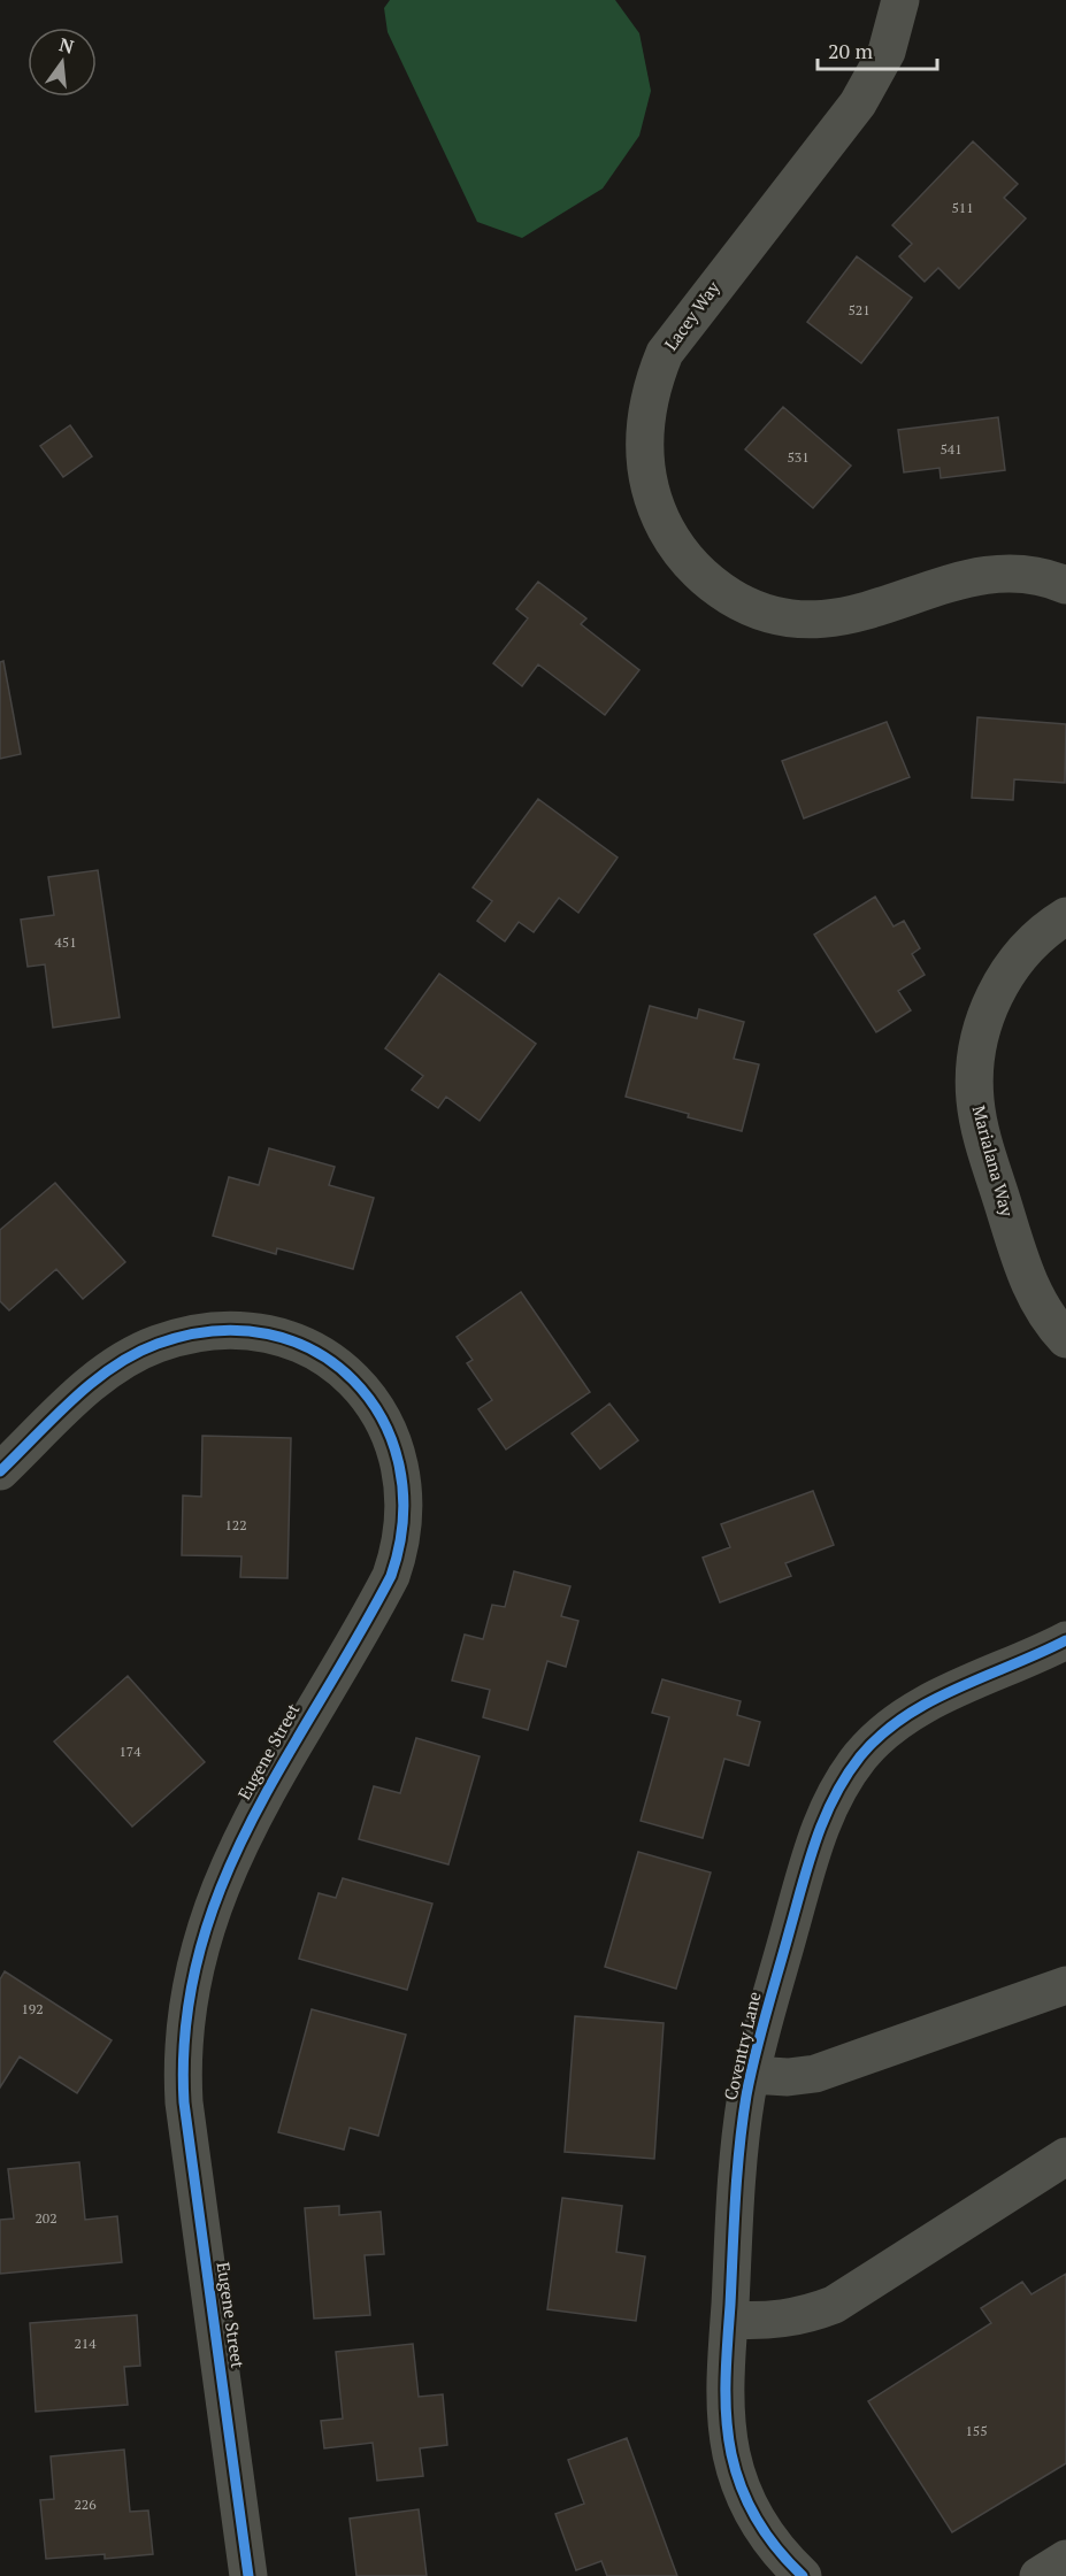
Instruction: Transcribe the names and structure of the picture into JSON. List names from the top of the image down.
{
  "streets": {
    "street": [
      "Lacey Way",
      "Marialana Way",
      "Eugene Street",
      "Coventry Lane"
    ]
  },
  "house_numbers": [
    "511",
    "521",
    "541",
    "531",
    "451",
    "122",
    "174",
    "192",
    "202",
    "214",
    "155",
    "226"
  ],
  "scale_bar": "20 m",
  "north": "top"
}
